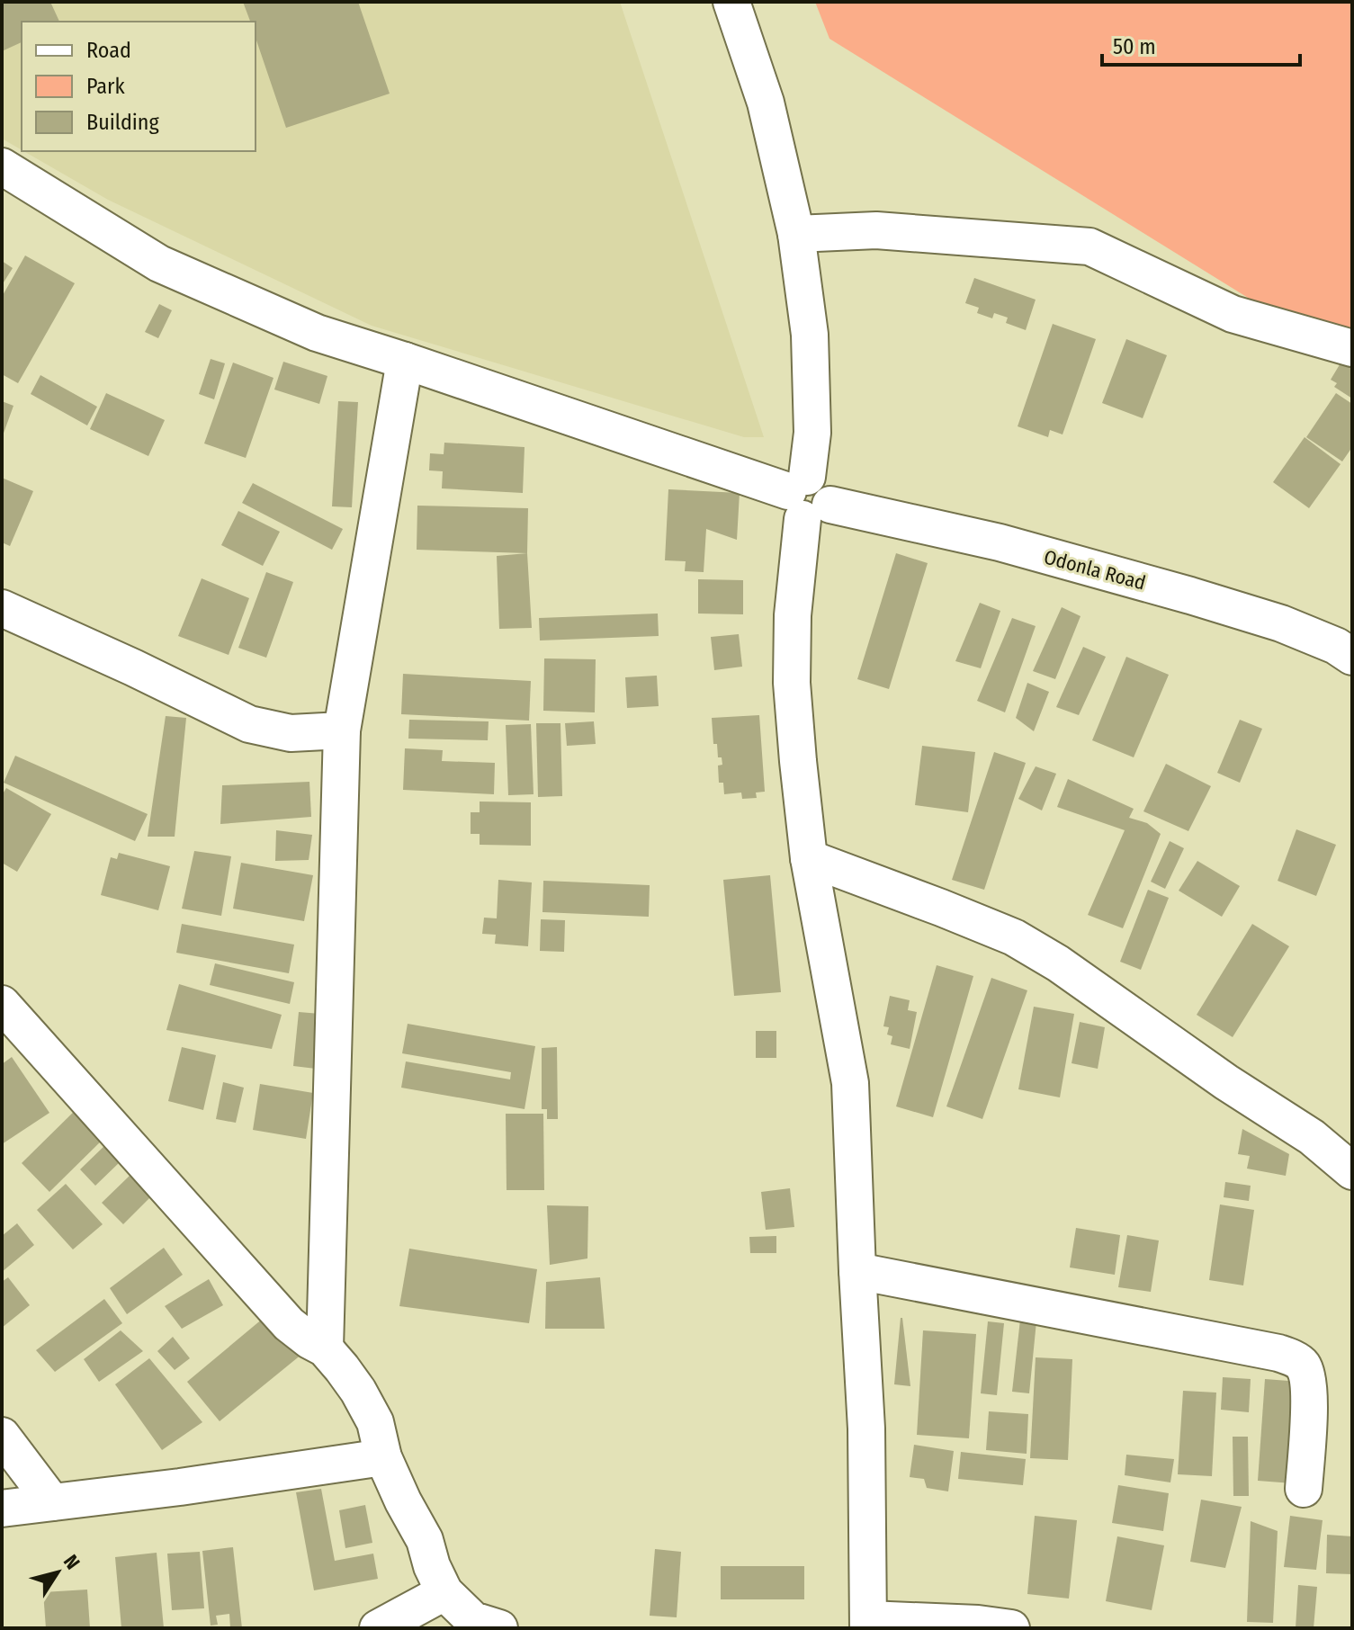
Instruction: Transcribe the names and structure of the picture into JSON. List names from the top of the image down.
{
  "streets": {
    "street": ["Odonla Road"]
  },
  "legend": ["Road", "Park", "Building"],
  "scale_bar": "50 m",
  "north": "top right"
}
